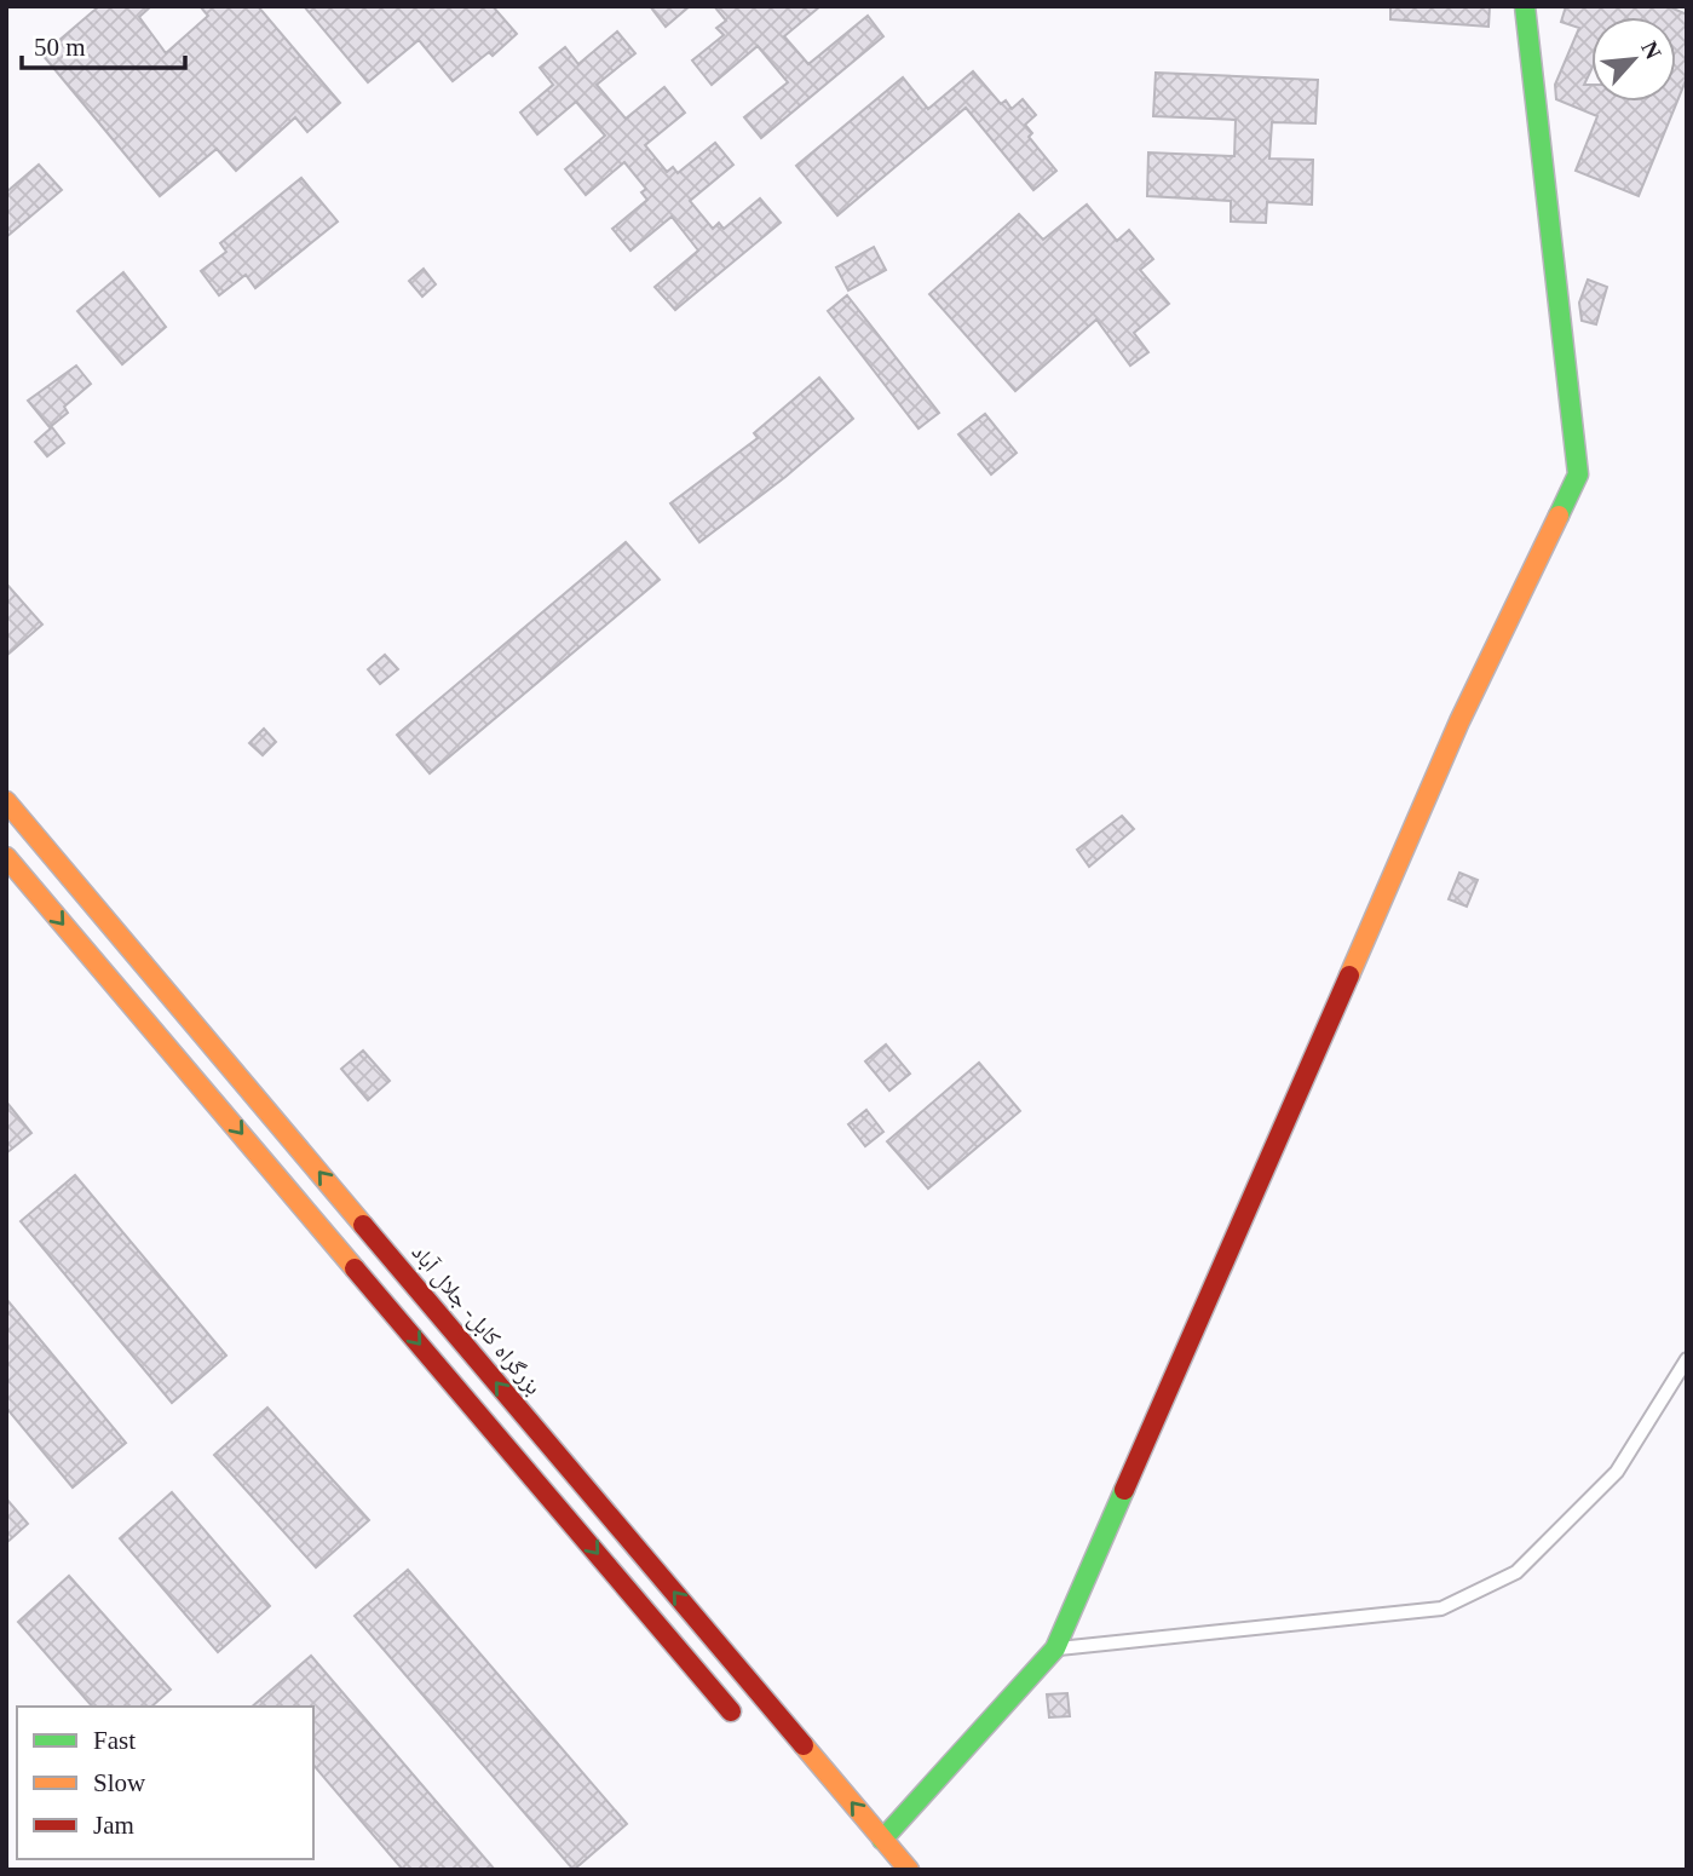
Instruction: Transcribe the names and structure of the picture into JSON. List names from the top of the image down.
{
  "streets": {
    "main road": ["بزرگراه کابل- جلال آباد"]
  },
  "legend": ["Fast", "Slow", "Jam"],
  "scale_bar": "50 m",
  "north": "top right"
}
